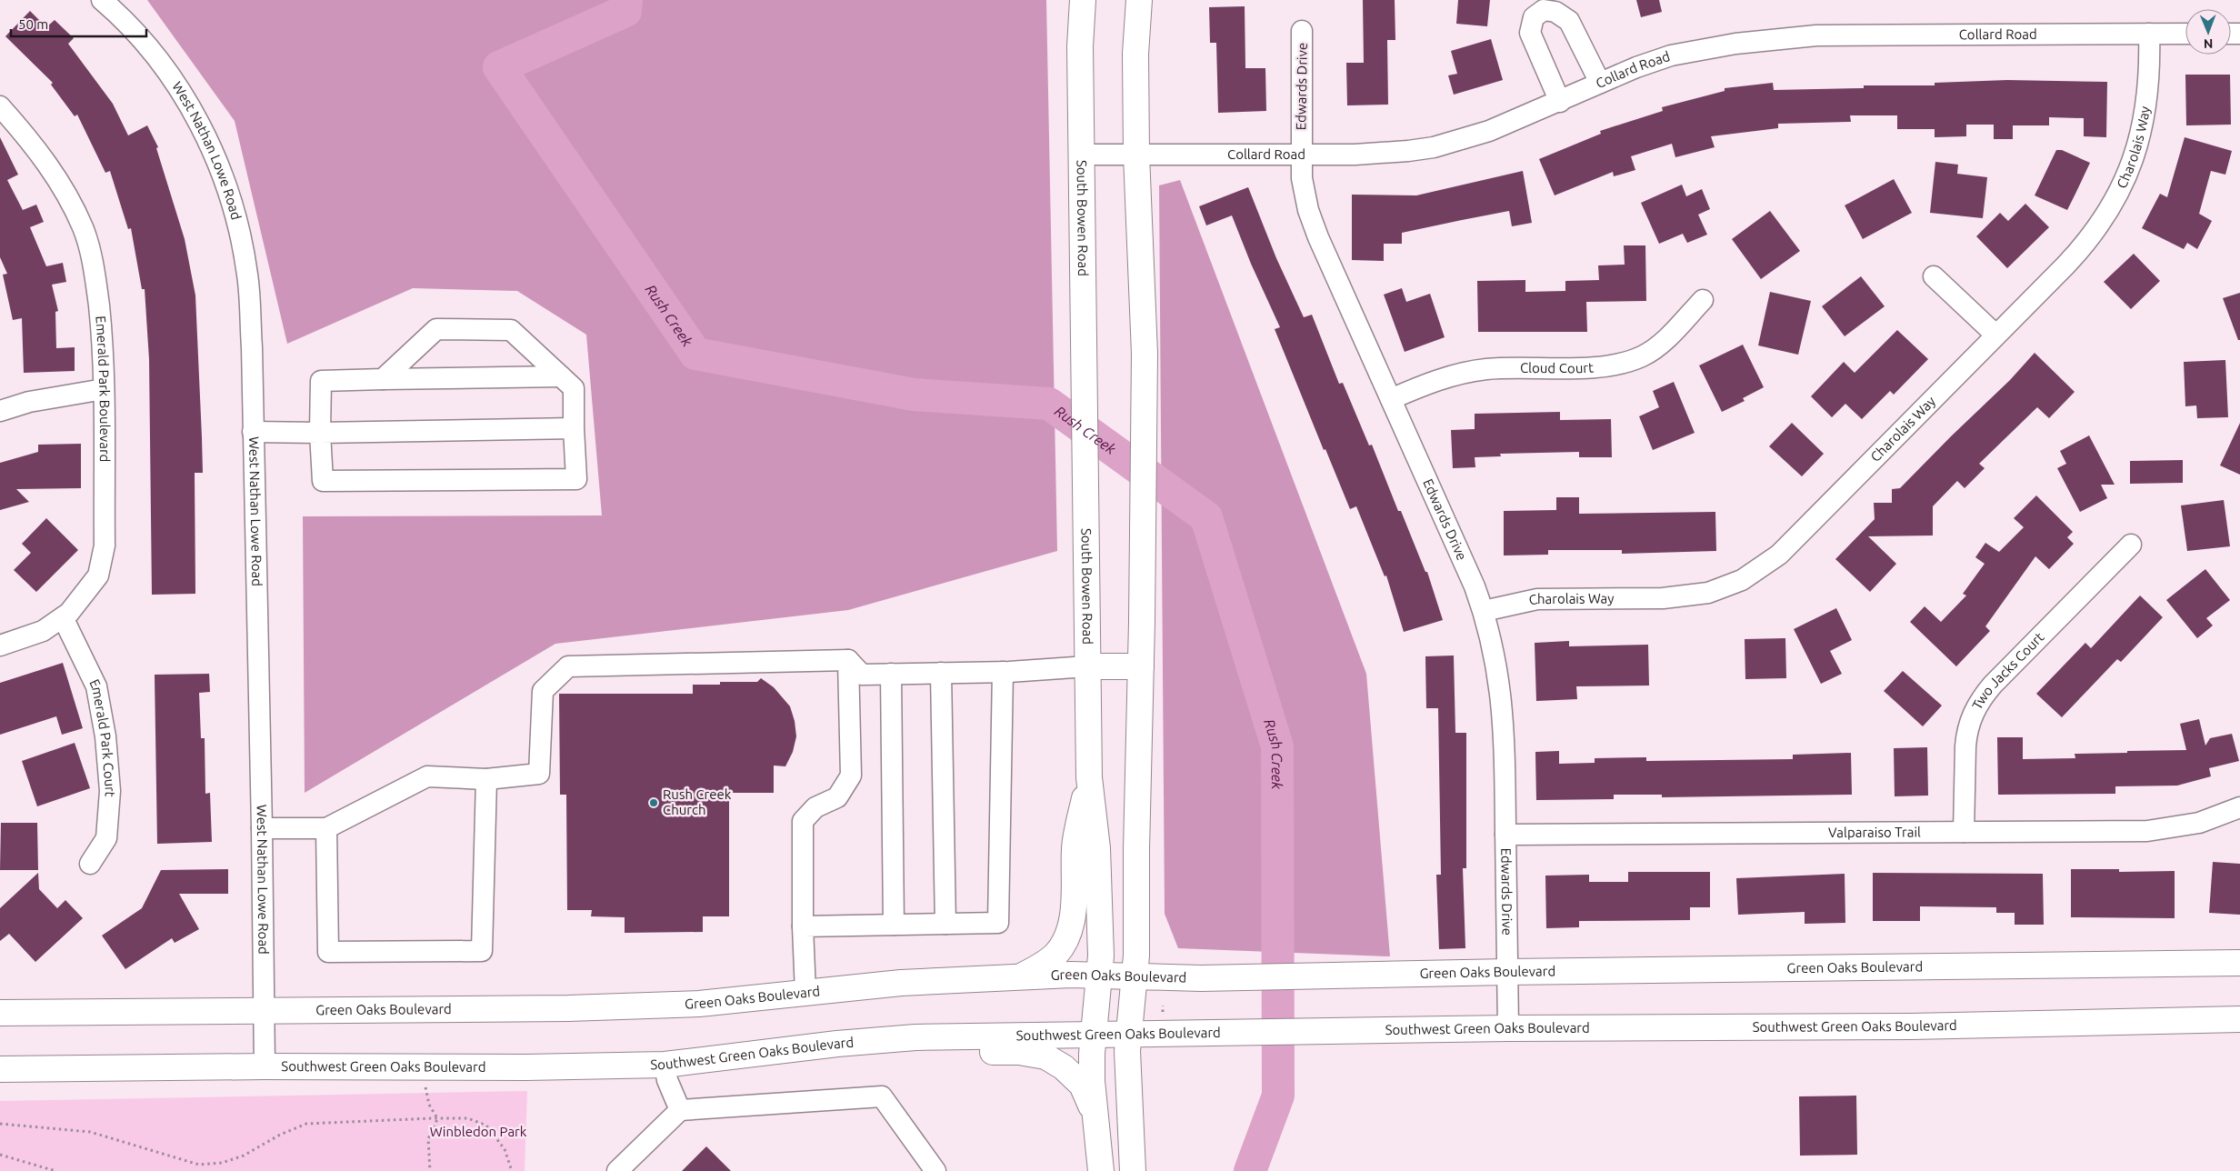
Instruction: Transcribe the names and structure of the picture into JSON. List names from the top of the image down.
{
  "streets": {
    "main road": ["South Bowen Road", "Green Oaks Boulevard", "Southwest Green Oaks Boulevard"],
    "street": [
      "Collard Road",
      "Edwards Drive",
      "Charolais Way",
      "West Nathan Lowe Road",
      "Cloud Court",
      "Emerald Park Boulevard",
      "Two Jacks Court",
      "Emerald Park Court",
      "Valparaiso Trail"
    ]
  },
  "crossings": [
    ["Collard Road", "Edwards Drive"],
    ["Collard Road", "Charolais Way"],
    ["Collard Road", "South Bowen Road"],
    ["Edwards Drive", "Charolais Way"],
    ["Edwards Drive", "Cloud Court"],
    ["Edwards Drive", "Valparaiso Trail"],
    ["Edwards Drive", "Green Oaks Boulevard"],
    ["Edwards Drive", "Southwest Green Oaks Boulevard"],
    ["West Nathan Lowe Road", "Green Oaks Boulevard"],
    ["West Nathan Lowe Road", "Southwest Green Oaks Boulevard"],
    ["South Bowen Road", "Green Oaks Boulevard"],
    ["South Bowen Road", "Southwest Green Oaks Boulevard"],
    ["Emerald Park Boulevard", "Emerald Park Court"],
    ["Two Jacks Court", "Valparaiso Trail"]
  ],
  "water": ["Rush Creek"],
  "parks": ["Winbledon Park"],
  "places": ["Rush Creek Church"],
  "scale_bar": "50 m",
  "north": "bottom"
}
